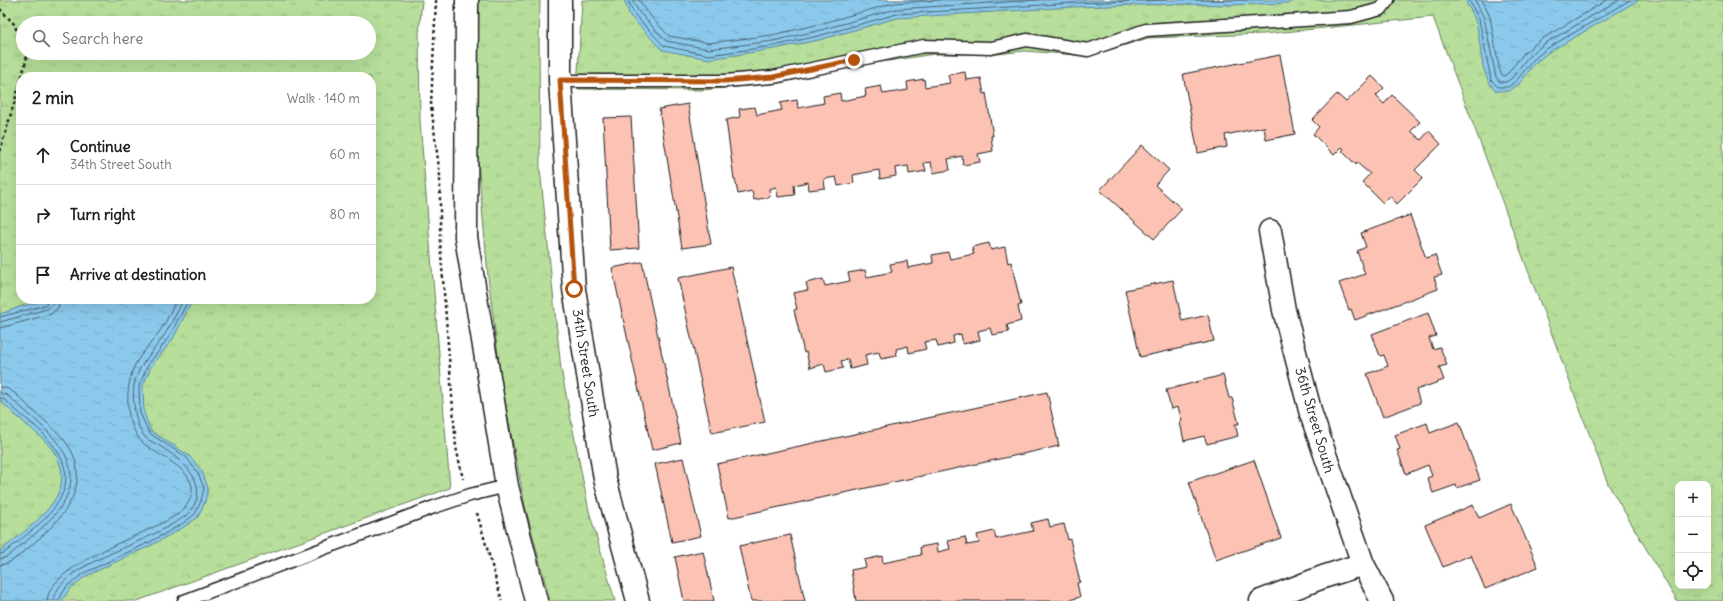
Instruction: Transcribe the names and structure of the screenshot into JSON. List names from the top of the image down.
{
  "streets": {
    "main road": ["34th Street South", "36th Street South"]
  },
  "page": {
    "search": "Search here",
    "heading": ["2 min", "Walk · 140 m"],
    "list": [
      ["Continue", "34th Street South", "60 m"],
      ["Turn right", "80 m"],
      "Arrive at destination"
    ],
    "map_buttons": ["+", "−"]
  }
}
